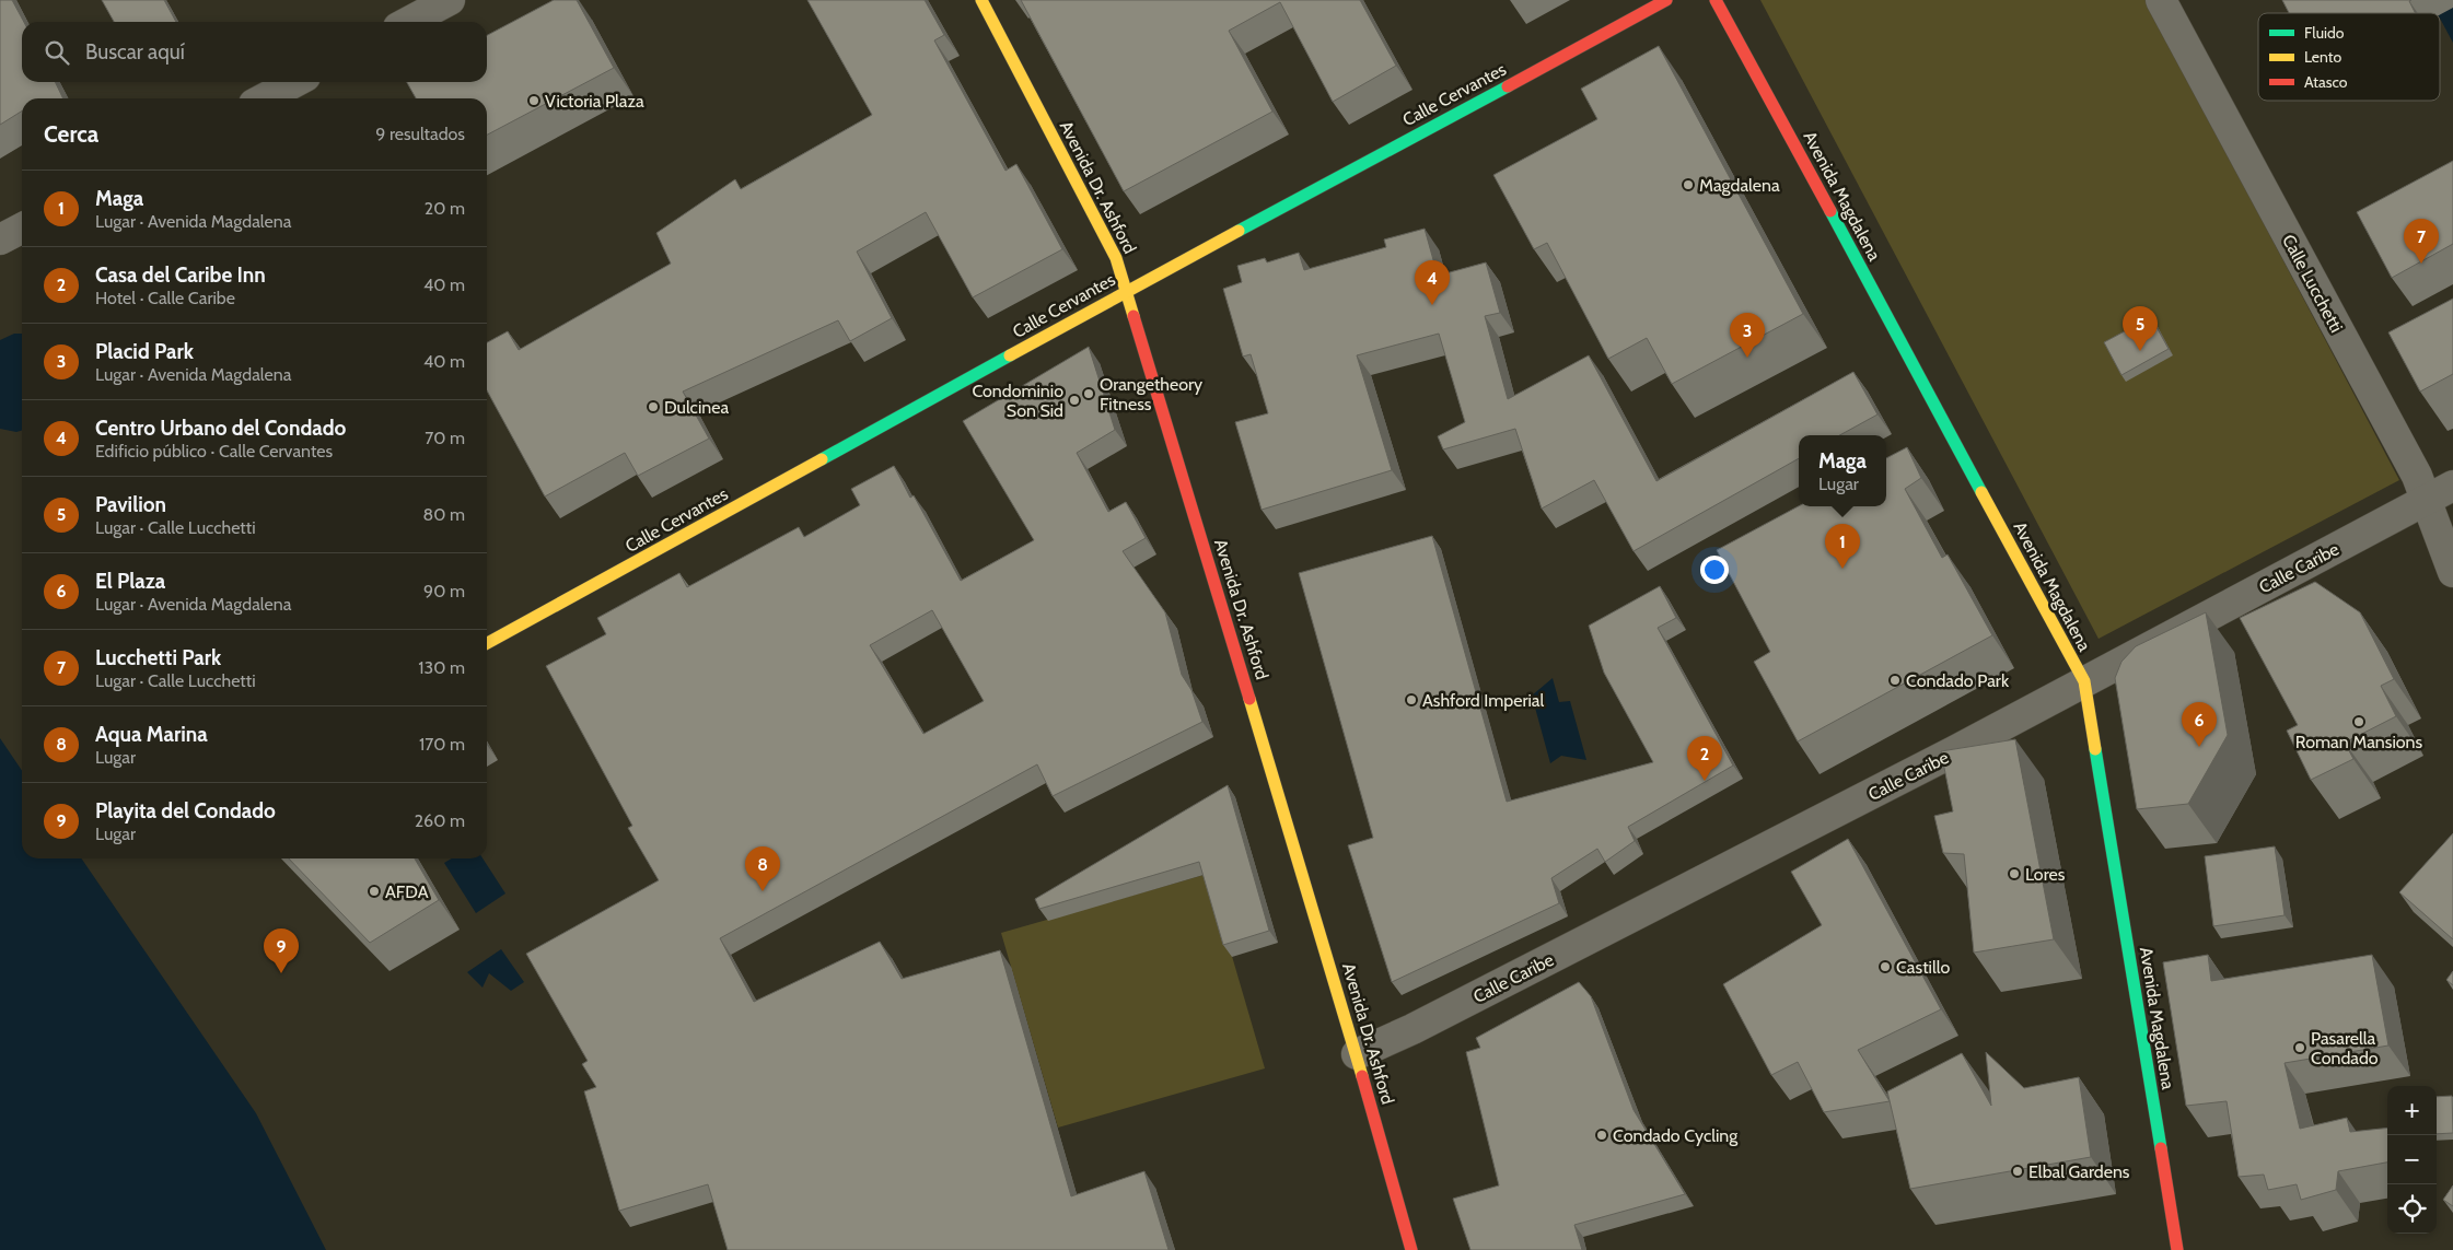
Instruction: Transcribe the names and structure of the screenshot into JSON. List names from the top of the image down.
{
  "streets": {
    "street": [
      "Calle Cervantes",
      "Avenida Dr. Ashford",
      "Avenida Magdalena",
      "Calle Lucchetti",
      "Calle Caribe"
    ]
  },
  "crossings": [
    ["Calle Cervantes", "Avenida Dr. Ashford"],
    ["Avenida Dr. Ashford", "Calle Caribe"],
    ["Avenida Magdalena", "Calle Caribe"],
    ["Calle Lucchetti", "Calle Caribe"]
  ],
  "places": [
    "Victoria Plaza",
    "Magdalena",
    "Orangetheory Fitness",
    "Condominio Son Sid",
    "Dulcinea",
    "Condado Park",
    "Ashford Imperial",
    "Roman Mansions",
    "Lores",
    "AFDA",
    "Castillo",
    "Pasarella Condado",
    "Condado Cycling",
    "Elbal Gardens"
  ],
  "legend": ["Fluido", "Lento", "Atasco"],
  "page": {
    "search": "Buscar aquí",
    "heading": ["Cerca", "9 resultados"],
    "list": [
      {
        "mark": "1",
        "name": "Maga",
        "note": "Lugar · Avenida Magdalena",
        "value": "20 m"
      },
      {
        "mark": "2",
        "name": "Casa del Caribe Inn",
        "note": "Hotel · Calle Caribe",
        "value": "40 m"
      },
      {
        "mark": "3",
        "name": "Placid Park",
        "note": "Lugar · Avenida Magdalena",
        "value": "40 m"
      },
      {
        "mark": "4",
        "name": "Centro Urbano del Condado",
        "note": "Edificio público · Calle Cervantes",
        "value": "70 m"
      },
      {
        "mark": "5",
        "name": "Pavilion",
        "note": "Lugar · Calle Lucchetti",
        "value": "80 m"
      },
      {
        "mark": "6",
        "name": "El Plaza",
        "note": "Lugar · Avenida Magdalena",
        "value": "90 m"
      },
      {
        "mark": "7",
        "name": "Lucchetti Park",
        "note": "Lugar · Calle Lucchetti",
        "value": "130 m"
      },
      {
        "mark": "8",
        "name": "Aqua Marina",
        "note": "Lugar",
        "value": "170 m"
      },
      {
        "mark": "9",
        "name": "Playita del Condado",
        "note": "Lugar",
        "value": "260 m"
      }
    ],
    "pins": [
      "7",
      "4",
      "5",
      "3",
      "1",
      "6",
      "2",
      "8",
      "9"
    ],
    "popup": ["Maga", "Lugar"],
    "map_buttons": ["+", "−"]
  }
}
